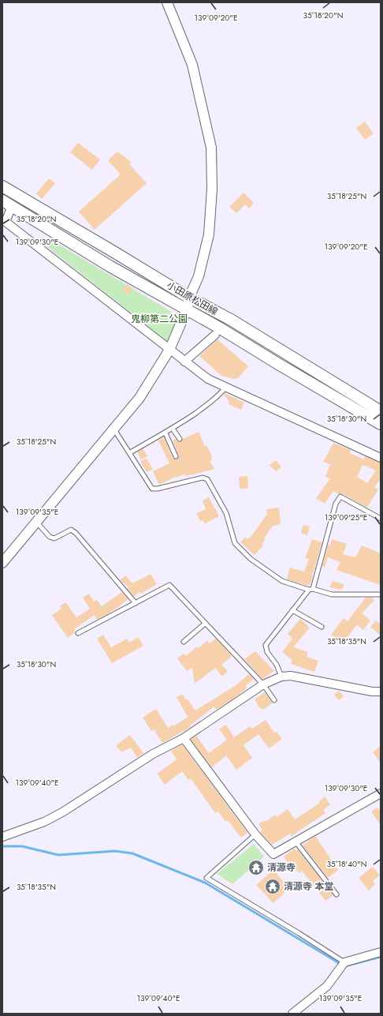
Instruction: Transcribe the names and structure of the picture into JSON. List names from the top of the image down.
{
  "streets": {
    "main road": ["小田原松田線"]
  },
  "parks": ["鬼柳第二公園"],
  "places": {
    "temple": ["清源寺", "清源寺 本堂"]
  },
  "coordinates": [
    "35°18'20\"N",
    "139°09'20\"E",
    "35°18'25\"N",
    "139°09'30\"E",
    "35°18'30\"N",
    "139°09'35\"E",
    "139°09'25\"E",
    "35°18'35\"N",
    "139°09'40\"E",
    "35°18'40\"N"
  ]
}
